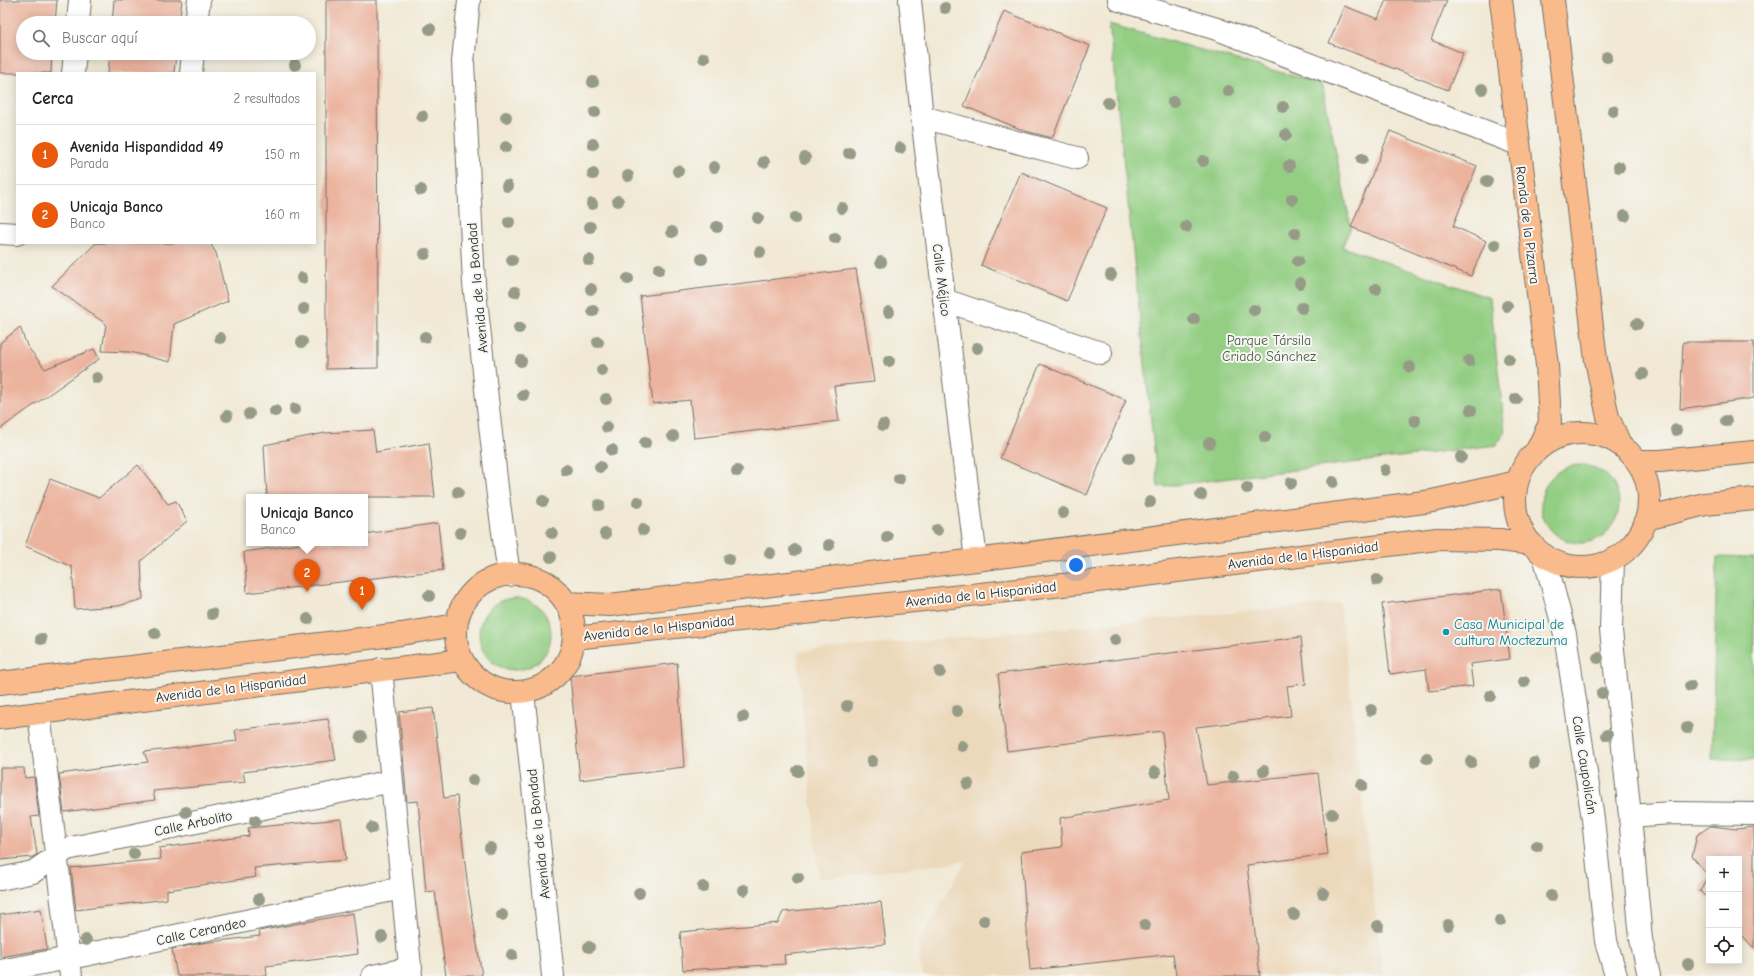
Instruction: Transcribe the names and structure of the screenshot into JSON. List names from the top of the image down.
{
  "streets": {
    "main road": ["Ronda de la Pizarra", "Avenida de la Hispanidad"],
    "street": [
      "Calle Méjico",
      "Avenida de la Bondad",
      "Calle Caupolicán",
      "Calle Arbolito",
      "Calle Cerandeo"
    ]
  },
  "crossings": [
    ["Ronda de la Pizarra", "Avenida de la Hispanidad"],
    ["Ronda de la Pizarra", "Calle Caupolicán"],
    ["Calle Méjico", "Avenida de la Hispanidad"],
    ["Avenida de la Bondad", "Avenida de la Hispanidad"],
    ["Avenida de la Hispanidad", "Calle Caupolicán"]
  ],
  "parks": ["Parque Társila Criado Sánchez"],
  "places": ["Casa Municipal de cultura Moctezuma"],
  "page": {
    "search": "Buscar aquí",
    "heading": ["Cerca", "2 resultados"],
    "list": [
      {
        "mark": "1",
        "name": "Avenida Hispandidad 49",
        "note": "Parada",
        "value": "150 m"
      },
      {
        "mark": "2",
        "name": "Unicaja Banco",
        "note": "Banco",
        "value": "160 m"
      }
    ],
    "popup": ["Unicaja Banco", "Banco"],
    "pins": ["2", "1"],
    "map_buttons": ["+", "−"]
  }
}
